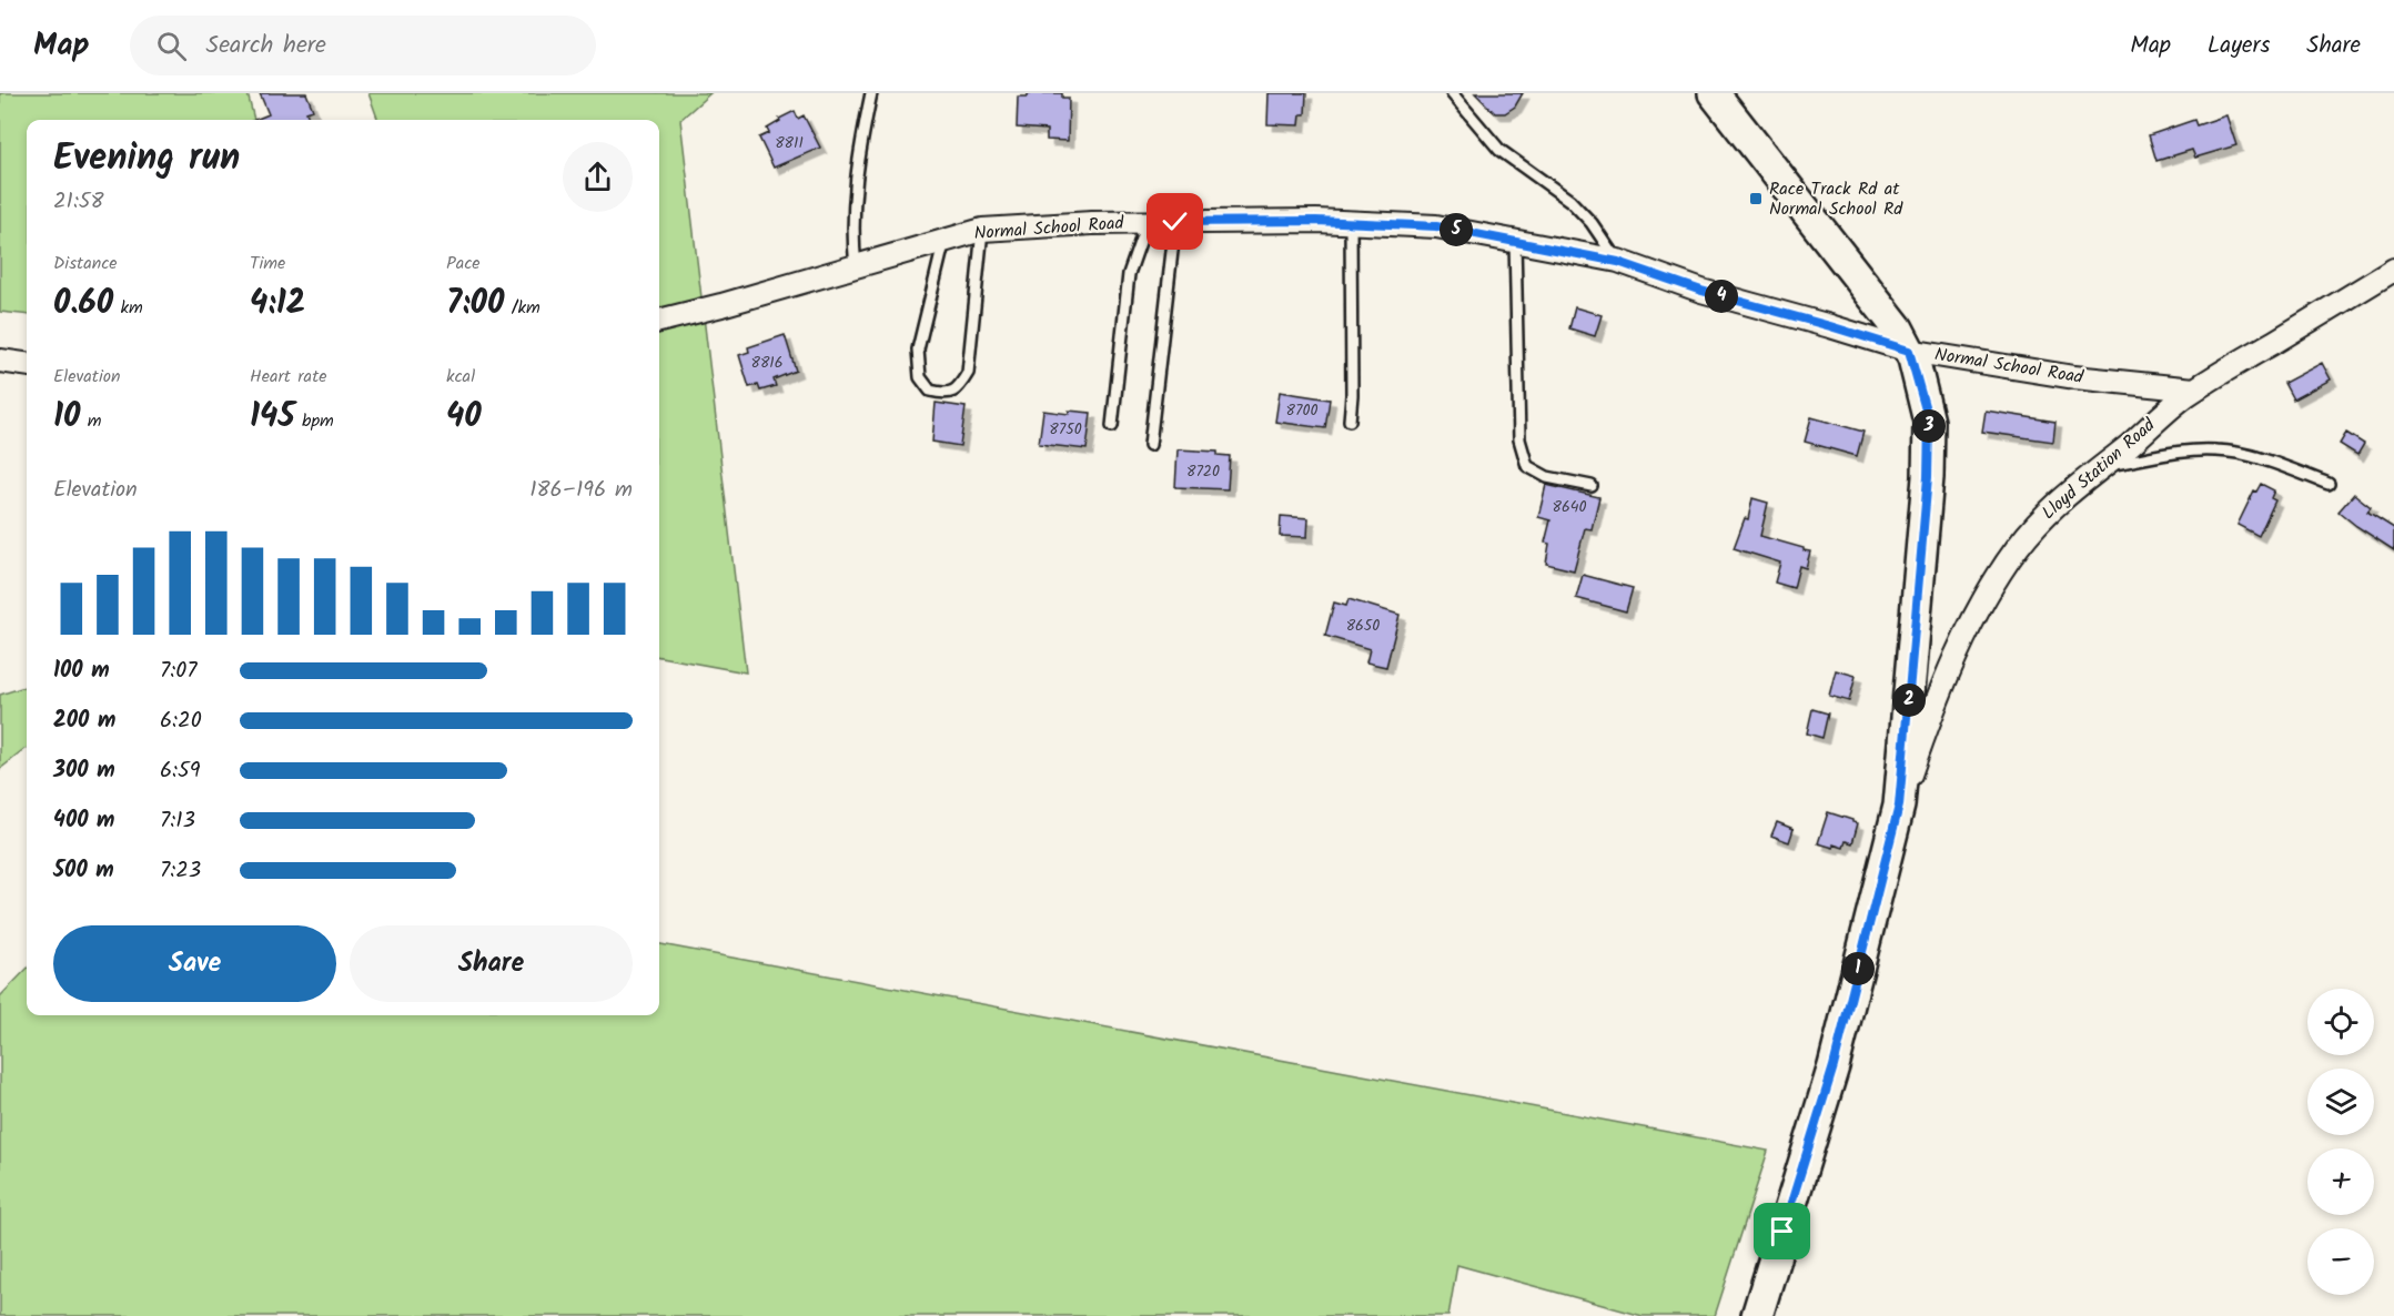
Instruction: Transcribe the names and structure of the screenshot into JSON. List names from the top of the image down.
{
  "streets": {
    "street": ["Normal School Road", "Lloyd Station Road"]
  },
  "crossings": [
    ["Normal School Road", "Lloyd Station Road"]
  ],
  "places": {
    "transit": ["Race Track Rd at Normal School Rd"]
  },
  "house_numbers": [
    "8811",
    "8816",
    "8700",
    "8750",
    "8720",
    "8640",
    "8650"
  ],
  "page": {
    "header": "Map",
    "search": "Search here",
    "nav": ["Map", "Layers", "Share"],
    "heading": ["Evening run", "21:58"],
    "pins": [
      "5",
      "4",
      "3",
      "2",
      "1"
    ],
    "stats": [
      ["Distance", "0.60 km"],
      ["Time", "4:12"],
      ["Pace", "7:00 /km"],
      ["Elevation", "10 m"],
      ["Heart rate", "145 bpm"],
      ["kcal", "40"]
    ],
    "chart": ["Elevation", "186–196 m"],
    "list": [
      {
        "name": "100 m",
        "note": "7:07"
      },
      {
        "name": "200 m",
        "note": "6:20"
      },
      {
        "name": "300 m",
        "note": "6:59"
      },
      {
        "name": "400 m",
        "note": "7:13"
      },
      {
        "name": "500 m",
        "note": "7:23"
      }
    ],
    "buttons": ["Save", "Share"],
    "map_buttons": ["+", "−"]
  }
}
